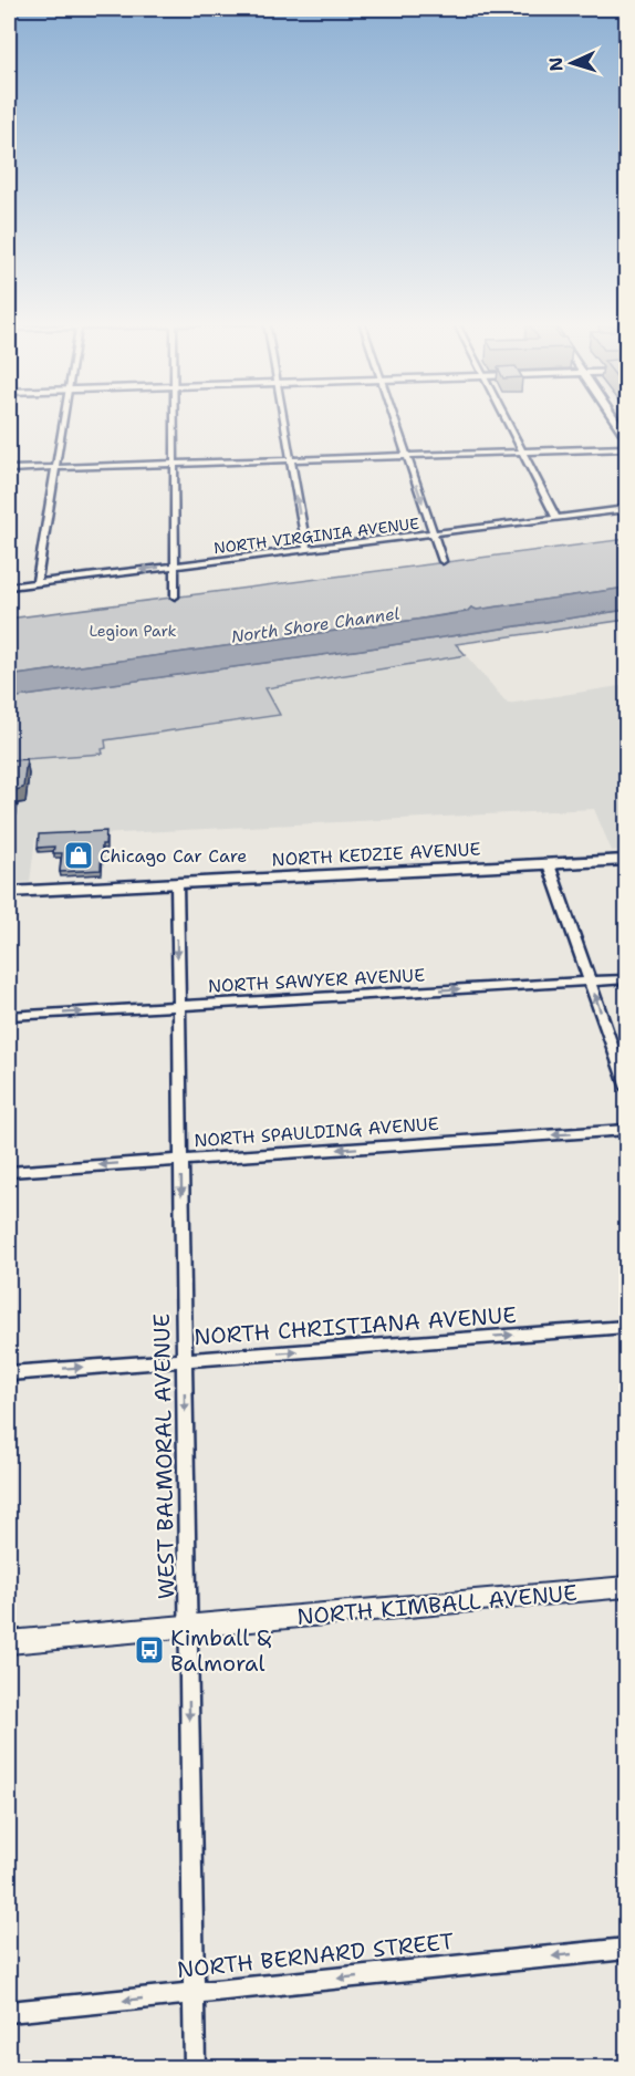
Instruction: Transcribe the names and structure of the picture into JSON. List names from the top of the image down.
{
  "streets": {
    "main road": ["NORTH KEDZIE AVENUE"],
    "street": [
      "NORTH VIRGINIA AVENUE",
      "NORTH SAWYER AVENUE",
      "NORTH SPAULDING AVENUE",
      "NORTH CHRISTIANA AVENUE",
      "WEST BALMORAL AVENUE",
      "NORTH KIMBALL AVENUE",
      "NORTH BERNARD STREET"
    ]
  },
  "crossings": [
    ["NORTH KEDZIE AVENUE", "WEST BALMORAL AVENUE"],
    ["NORTH SAWYER AVENUE", "WEST BALMORAL AVENUE"],
    ["NORTH SPAULDING AVENUE", "WEST BALMORAL AVENUE"],
    ["NORTH CHRISTIANA AVENUE", "WEST BALMORAL AVENUE"],
    ["WEST BALMORAL AVENUE", "NORTH KIMBALL AVENUE"],
    ["WEST BALMORAL AVENUE", "NORTH BERNARD STREET"]
  ],
  "one_way": [
    "NORTH SAWYER AVENUE",
    "NORTH SPAULDING AVENUE",
    "NORTH CHRISTIANA AVENUE",
    "WEST BALMORAL AVENUE",
    "NORTH BERNARD STREET"
  ],
  "water": ["North Shore Channel"],
  "parks": ["Legion Park"],
  "places": {
    "shop": ["Chicago Car Care"],
    "bus stop": ["Kimball & Balmoral"]
  },
  "north": "left"
}
